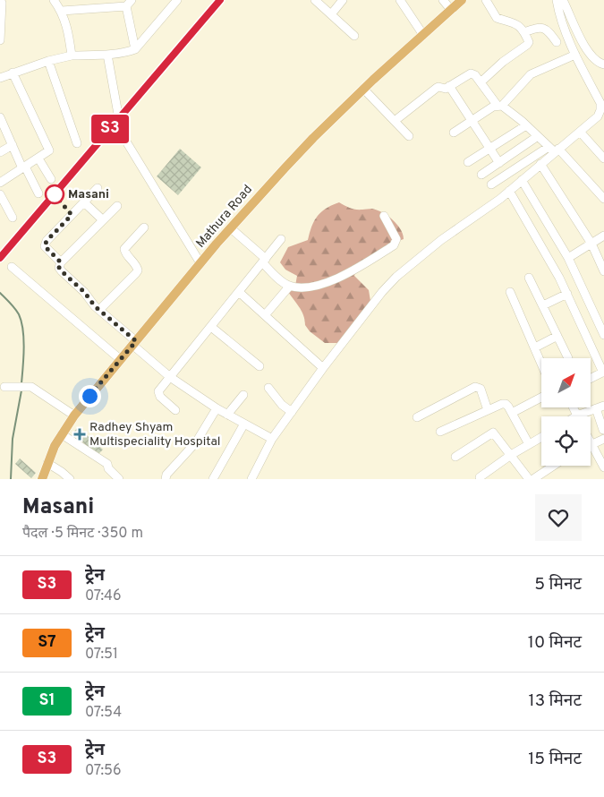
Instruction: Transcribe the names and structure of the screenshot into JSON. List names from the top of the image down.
{
  "streets": {
    "main road": ["Mathura Road"]
  },
  "places": {
    "other": ["Masani"],
    "health": ["Radhey Shyam Multispeciality Hospital"]
  },
  "north": "top right",
  "page": {
    "on_map": "S3",
    "heading": ["Masani", "पैदल · 5 मिनट · 350 m"],
    "list": [
      {
        "mark": "S3",
        "name": "ट्रेन",
        "note": "07:46",
        "value": "5 मिनट"
      },
      {
        "mark": "S7",
        "name": "ट्रेन",
        "note": "07:51",
        "value": "10 मिनट"
      },
      {
        "mark": "S1",
        "name": "ट्रेन",
        "note": "07:54",
        "value": "13 मिनट"
      },
      {
        "mark": "S3",
        "name": "ट्रेन",
        "note": "07:56",
        "value": "15 मिनट"
      }
    ]
  }
}
